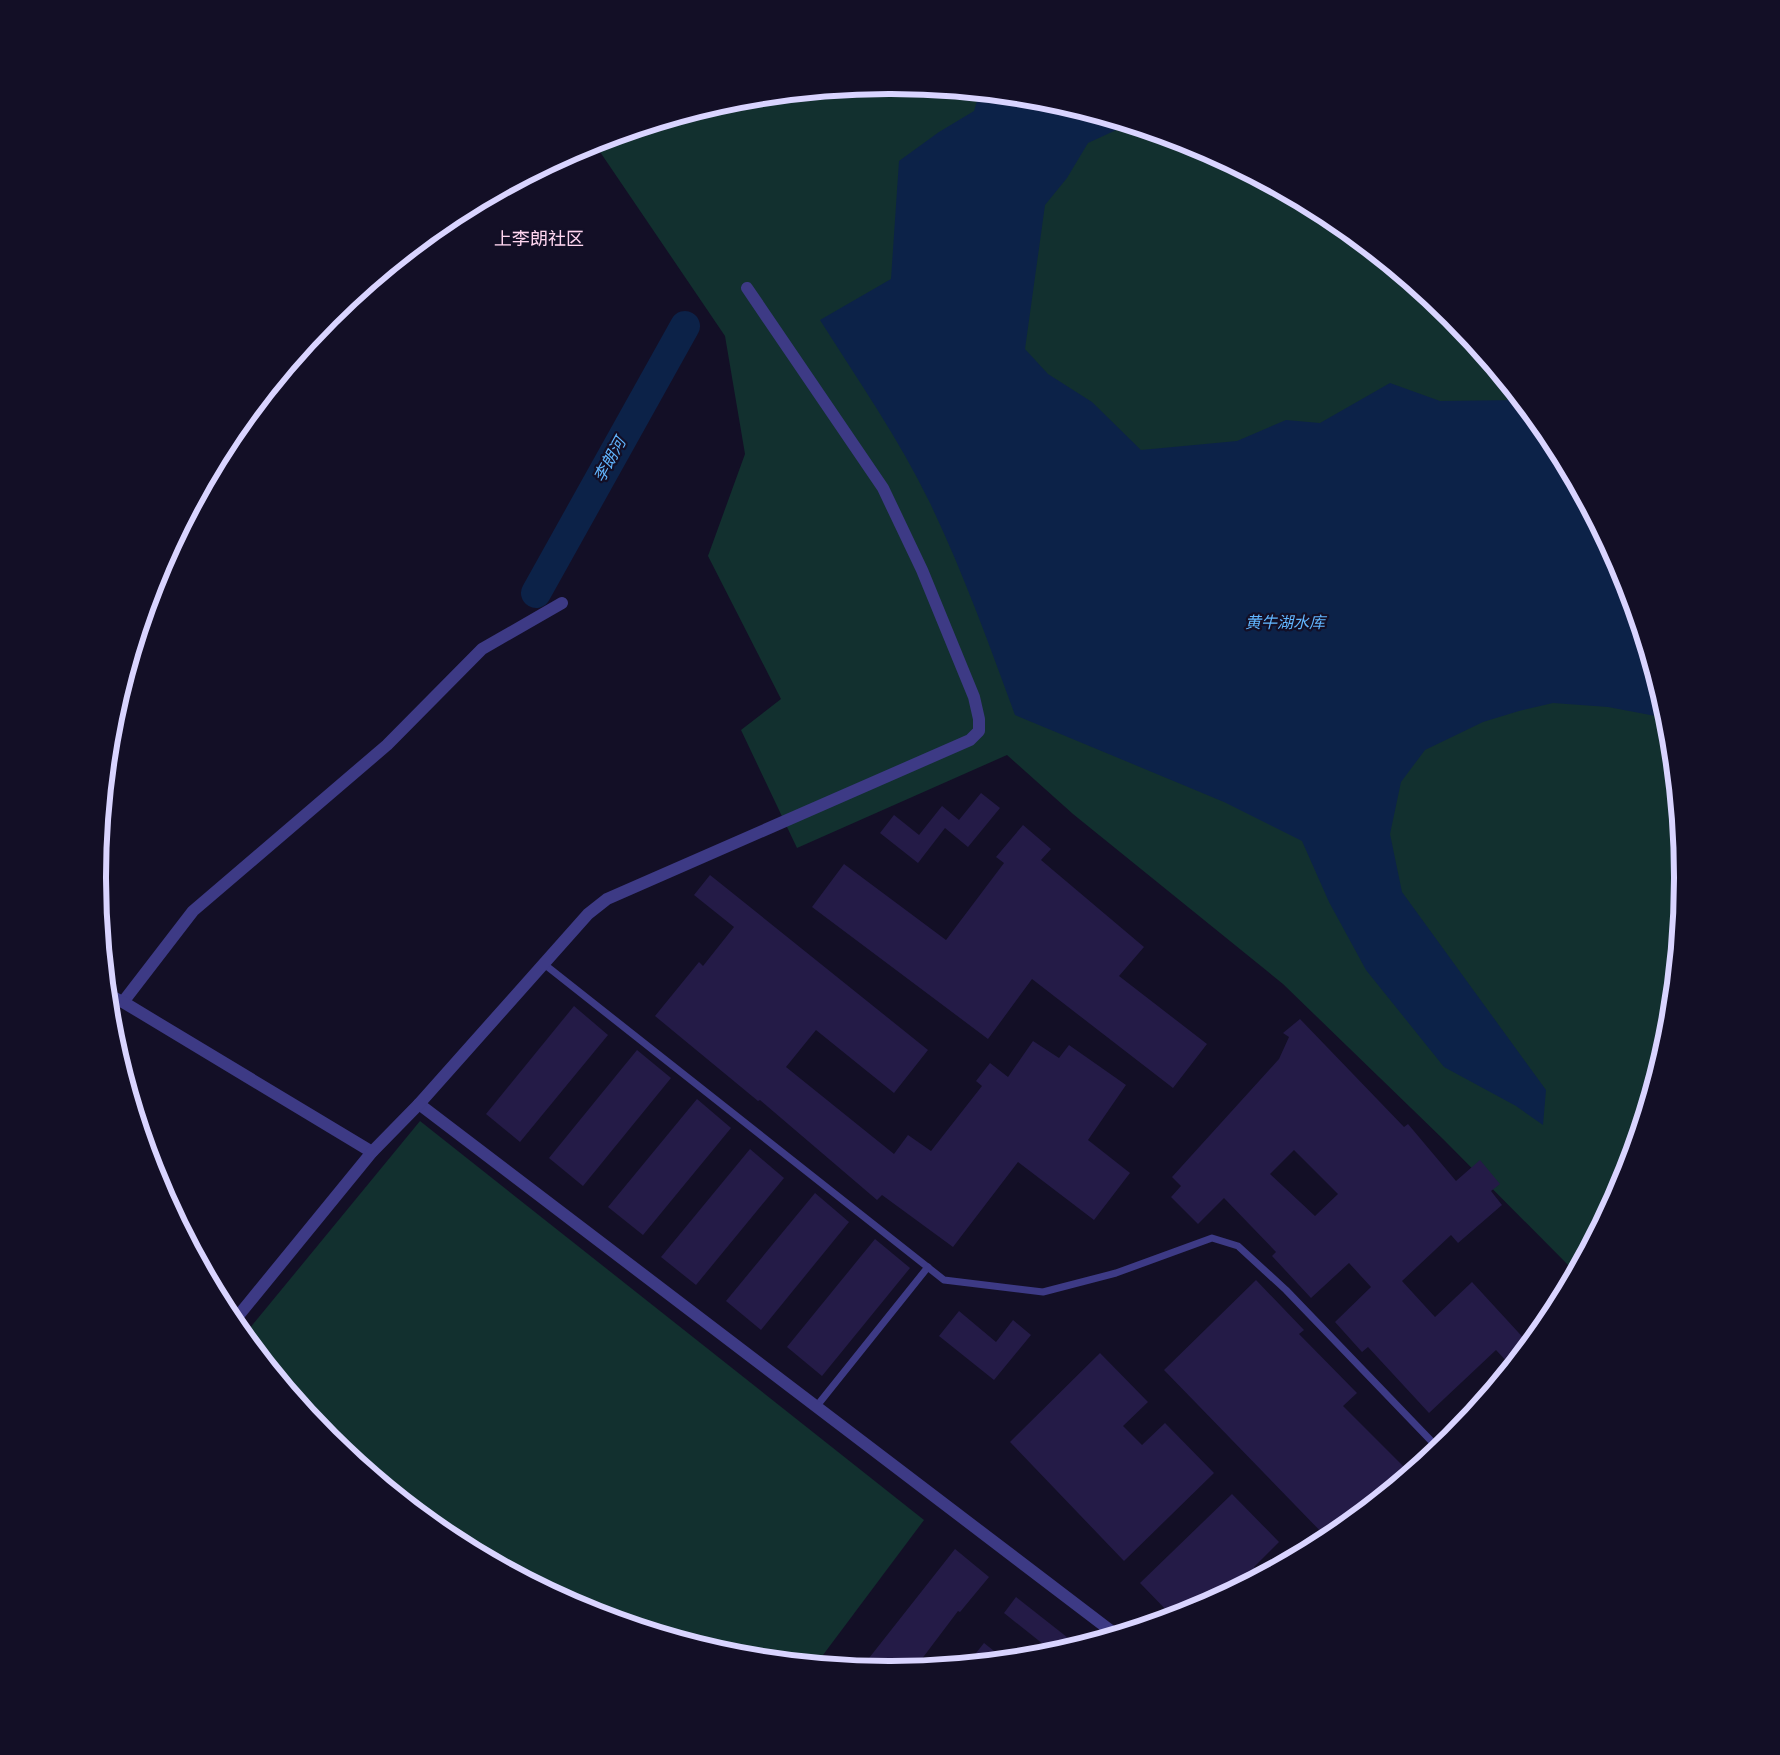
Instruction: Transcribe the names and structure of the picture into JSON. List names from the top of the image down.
{
  "districts": ["上李朗社区"],
  "water": ["李朗河", "黄牛湖水库"]
}
